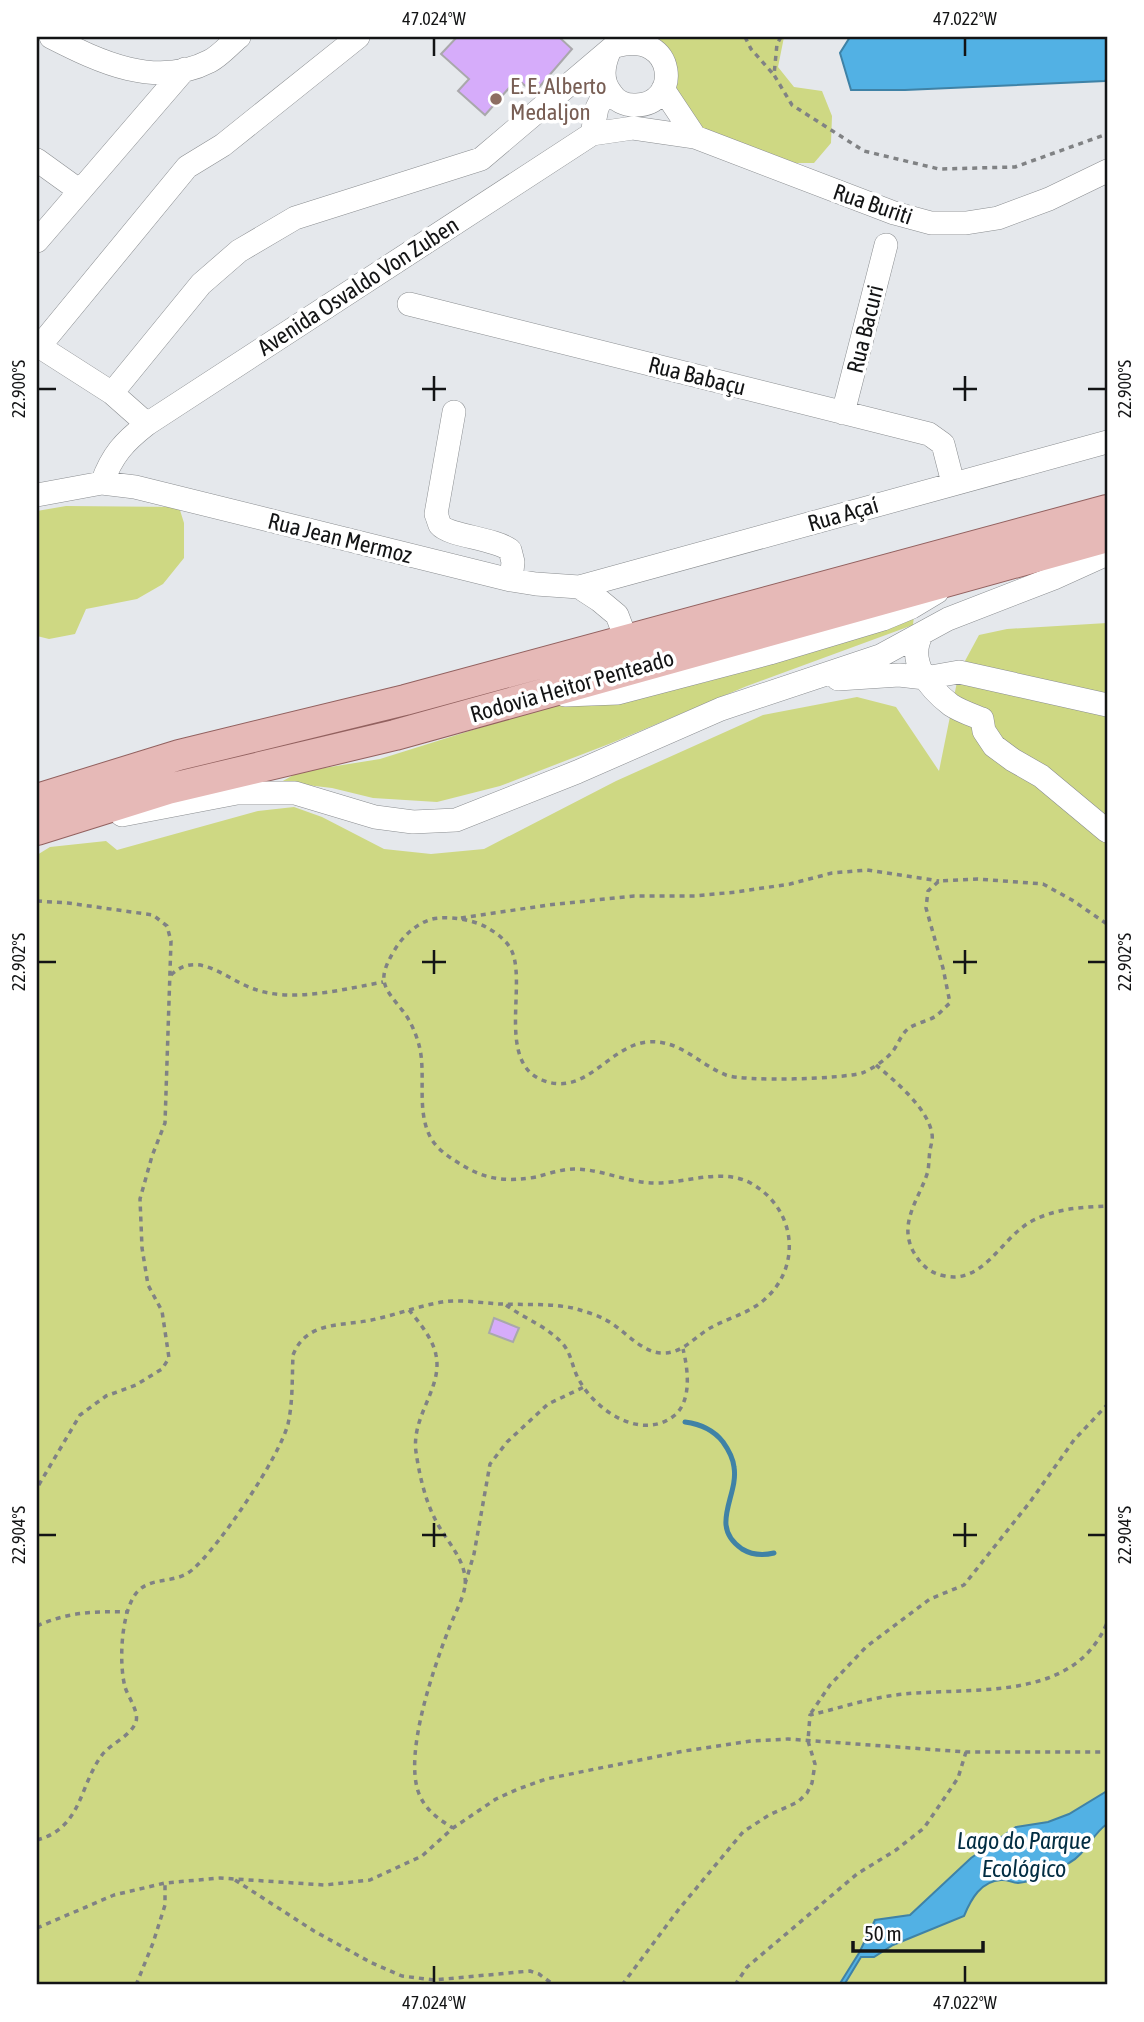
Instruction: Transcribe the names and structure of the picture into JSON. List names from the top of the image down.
{
  "streets": {
    "main road": ["Rodovia Heitor Penteado"],
    "street": [
      "Rua Buriti",
      "Avenida Osvaldo Von Zuben",
      "Rua Bacuri",
      "Rua Babaçu",
      "Rua Açaí",
      "Rua Jean Mermoz"
    ]
  },
  "crossings": [
    ["Rua Buriti", "Avenida Osvaldo Von Zuben"],
    ["Avenida Osvaldo Von Zuben", "Rua Jean Mermoz"],
    ["Rua Bacuri", "Rua Babaçu"],
    ["Rua Babaçu", "Rua Açaí"],
    ["Rua Açaí", "Rua Jean Mermoz"]
  ],
  "water": ["Lago do Parque Ecológico"],
  "places": ["E. E. Alberto Medaljon"],
  "scale_bar": "50 m",
  "coordinates": [
    "47.024°W",
    "47.022°W",
    "22.900°S",
    "22.902°S",
    "22.904°S"
  ]
}
